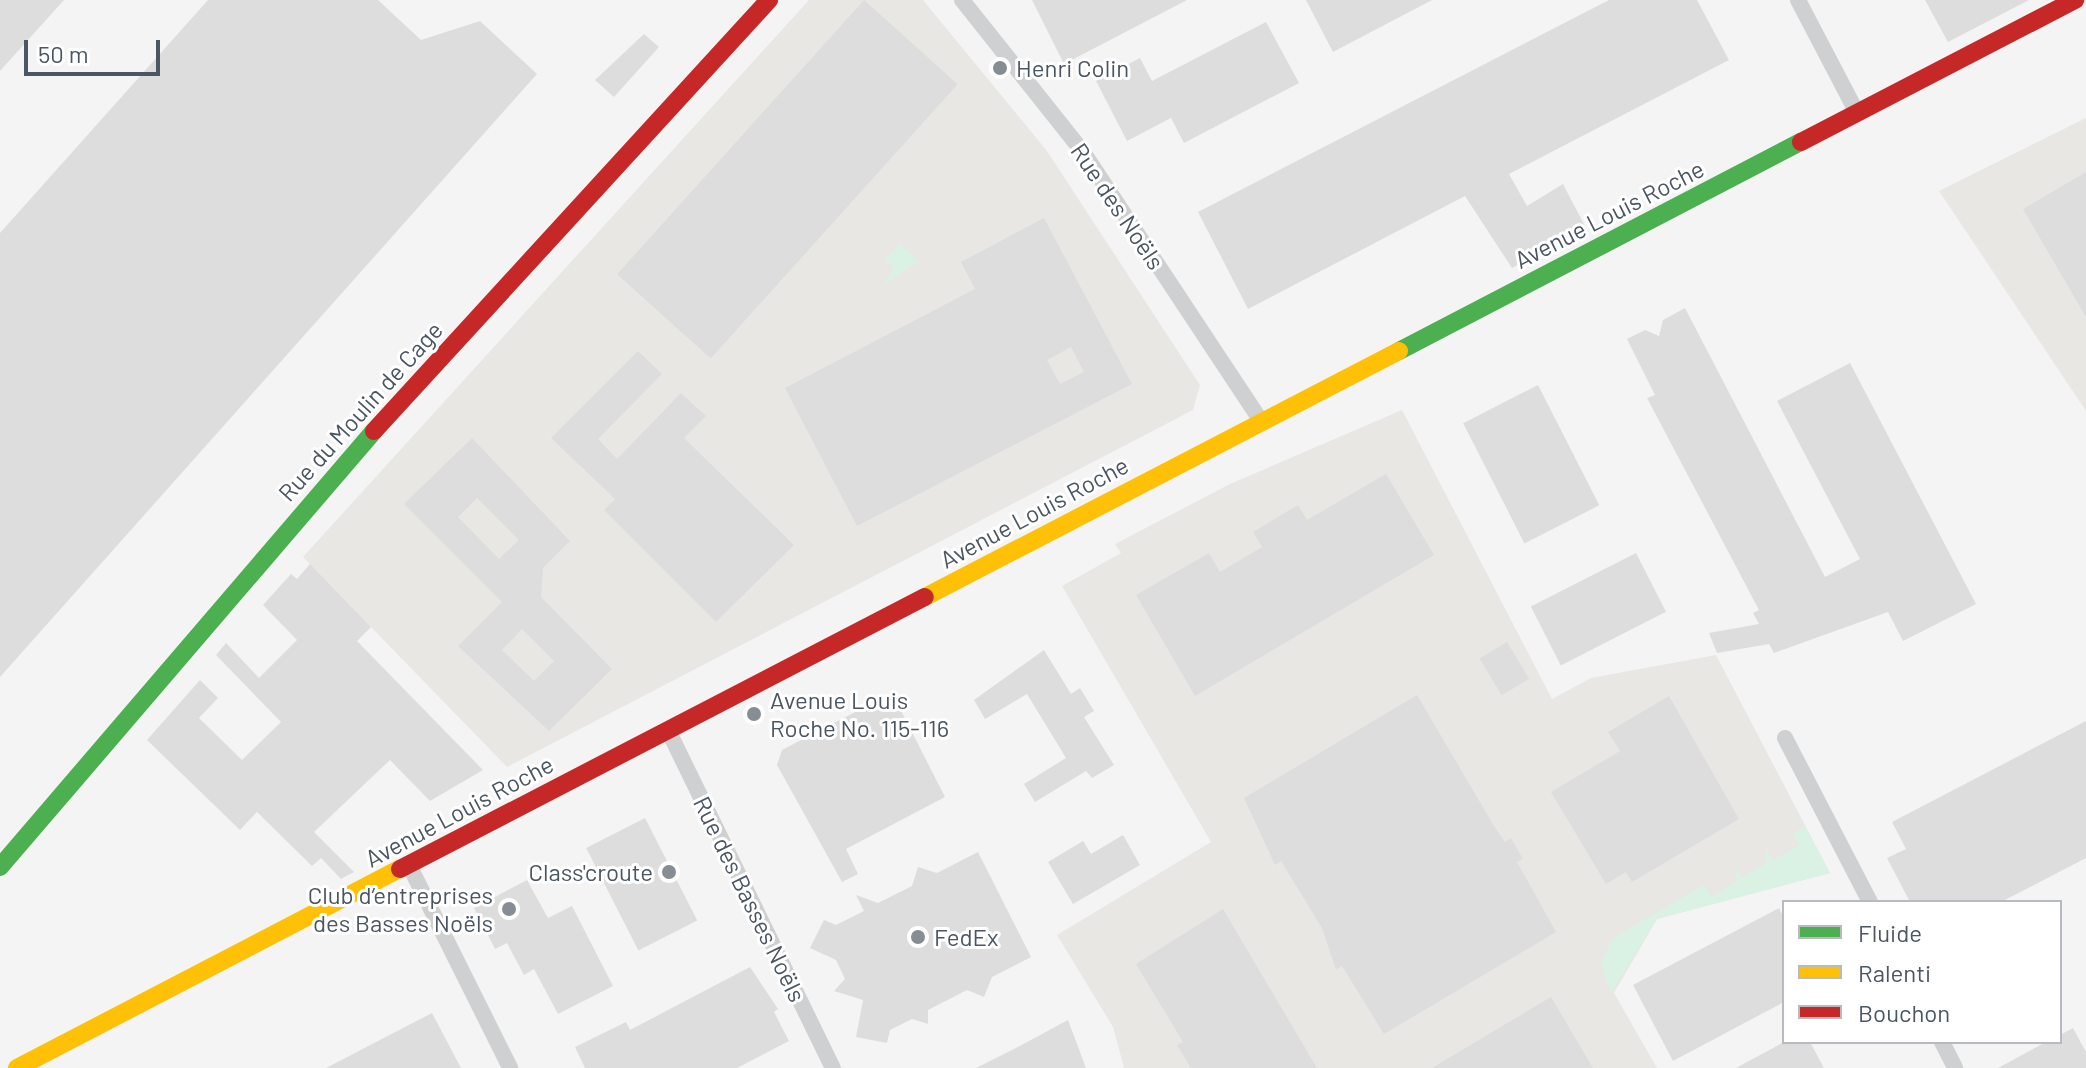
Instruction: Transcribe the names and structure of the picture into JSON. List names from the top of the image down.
{
  "streets": {
    "main road": ["Avenue Louis Roche", "Rue du Moulin de Cage"],
    "street": ["Rue des Noëls", "Rue des Basses Noëls"]
  },
  "crossings": [
    ["Rue des Noëls", "Avenue Louis Roche"],
    ["Avenue Louis Roche", "Rue des Basses Noëls"]
  ],
  "places": [
    "Henri Colin",
    "Avenue Louis Roche No. 115-116",
    "Class'croute",
    "Club d’entreprises des Basses Noëls",
    "FedEx"
  ],
  "legend": ["Fluide", "Ralenti", "Bouchon"],
  "scale_bar": "50 m"
}
